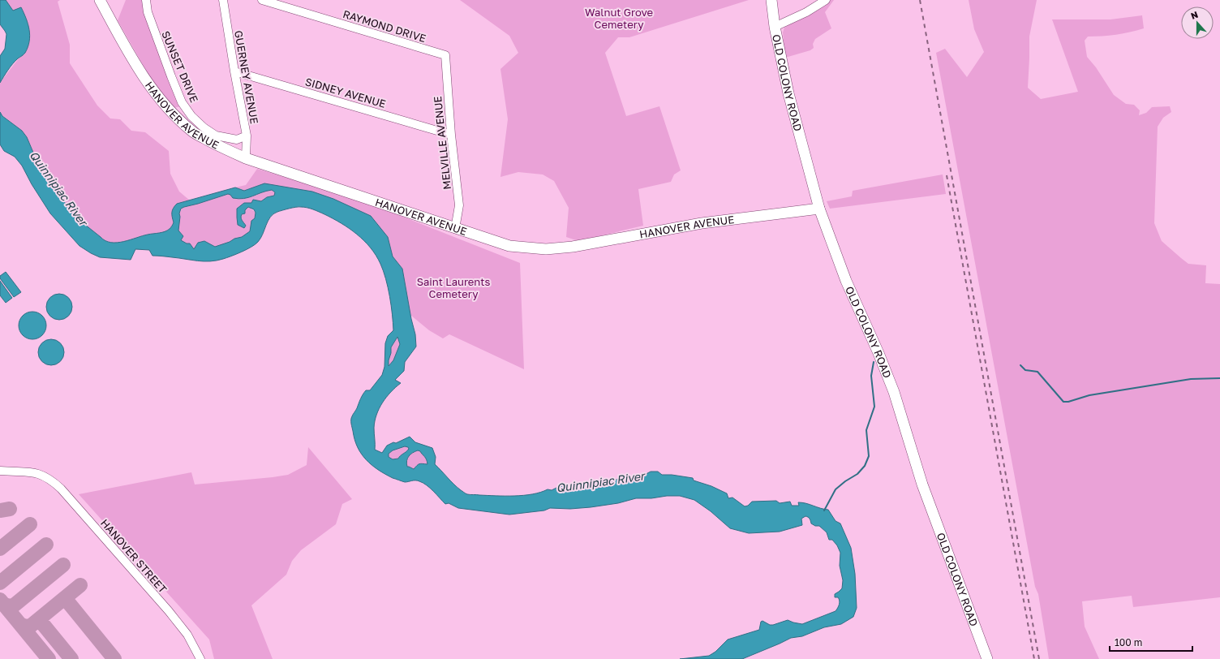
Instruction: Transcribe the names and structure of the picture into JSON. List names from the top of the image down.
{
  "streets": {
    "main road": ["OLD COLONY ROAD", "HANOVER AVENUE"],
    "street": [
      "RAYMOND DRIVE",
      "SUNSET DRIVE",
      "GUERNEY AVENUE",
      "SIDNEY AVENUE",
      "MELVILLE AVENUE",
      "HANOVER STREET"
    ]
  },
  "crossings": [
    ["RAYMOND DRIVE", "MELVILLE AVENUE"],
    ["SUNSET DRIVE", "GUERNEY AVENUE"],
    ["GUERNEY AVENUE", "SIDNEY AVENUE"],
    ["GUERNEY AVENUE", "HANOVER AVENUE"],
    ["OLD COLONY ROAD", "HANOVER AVENUE"],
    ["SIDNEY AVENUE", "MELVILLE AVENUE"],
    ["HANOVER AVENUE", "MELVILLE AVENUE"]
  ],
  "water": ["Quinnipiac River"],
  "parks": ["Walnut Grove Cemetery", "Saint Laurents Cemetery"],
  "scale_bar": "100 m",
  "north": "top"
}
